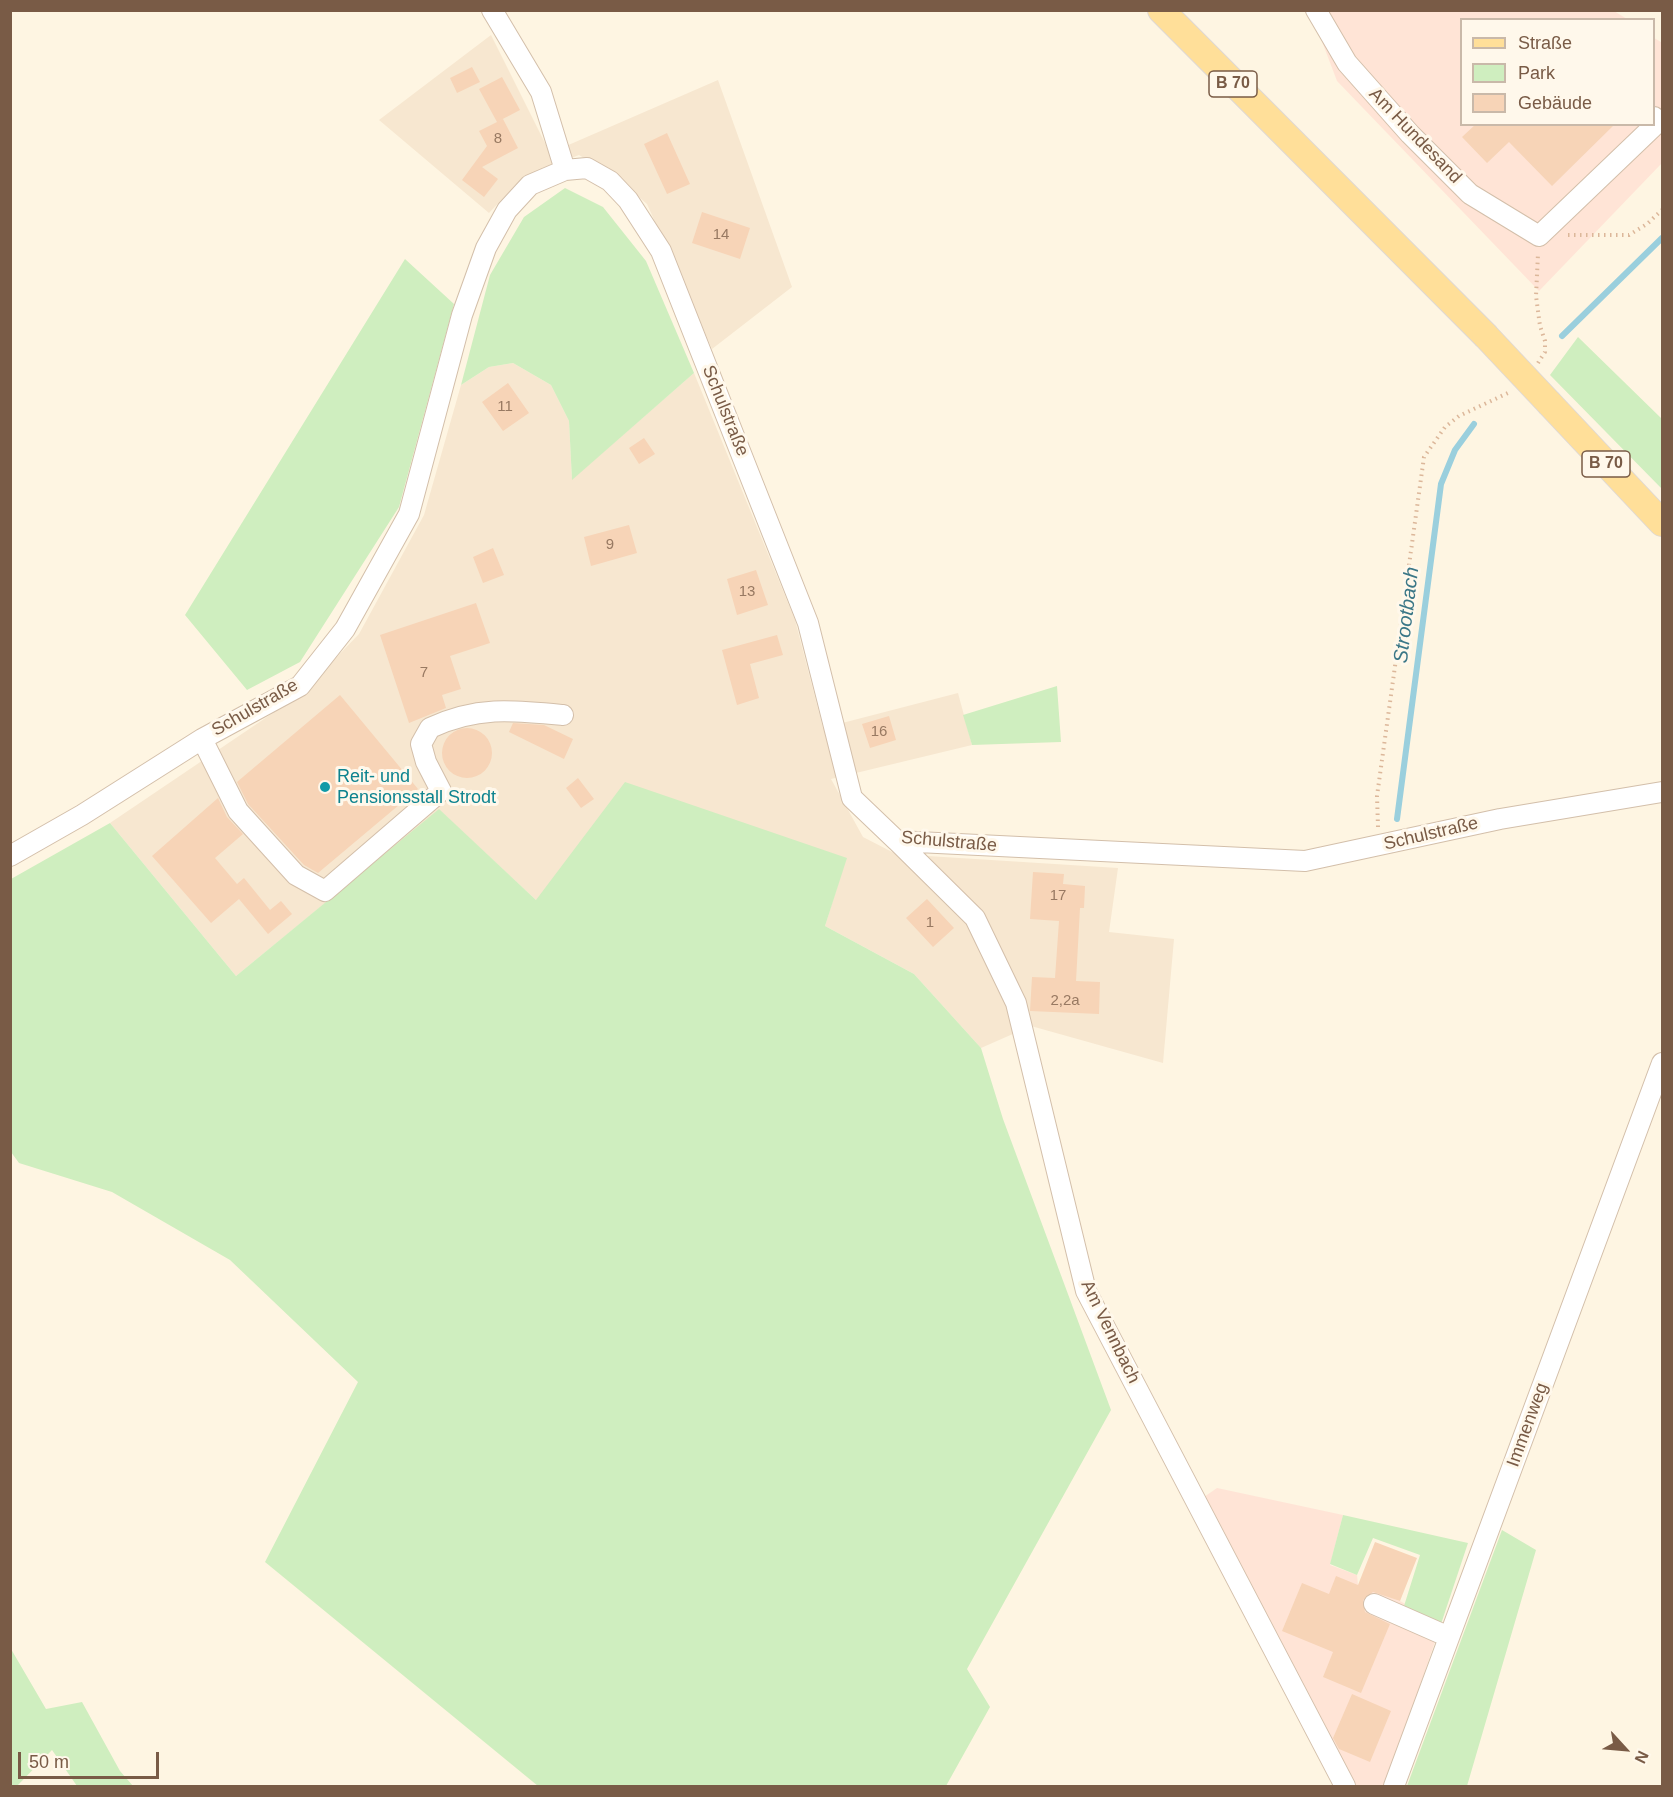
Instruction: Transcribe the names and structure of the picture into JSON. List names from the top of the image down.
{
  "streets": {
    "main road": ["B 70"],
    "street": [
      "Am Hundesand",
      "Schulstraße",
      "Am Vennbach",
      "Immenweg"
    ]
  },
  "crossings": [
    ["Schulstraße", "Am Vennbach"]
  ],
  "water": ["Strootbach"],
  "places": ["Reit- und Pensionsstall Strodt"],
  "house_numbers": [
    "8",
    "14",
    "11",
    "9",
    "13",
    "7",
    "16",
    "17",
    "1",
    "2,2a"
  ],
  "legend": ["Straße", "Park", "Gebäude"],
  "scale_bar": "50 m",
  "north": "bottom right"
}
